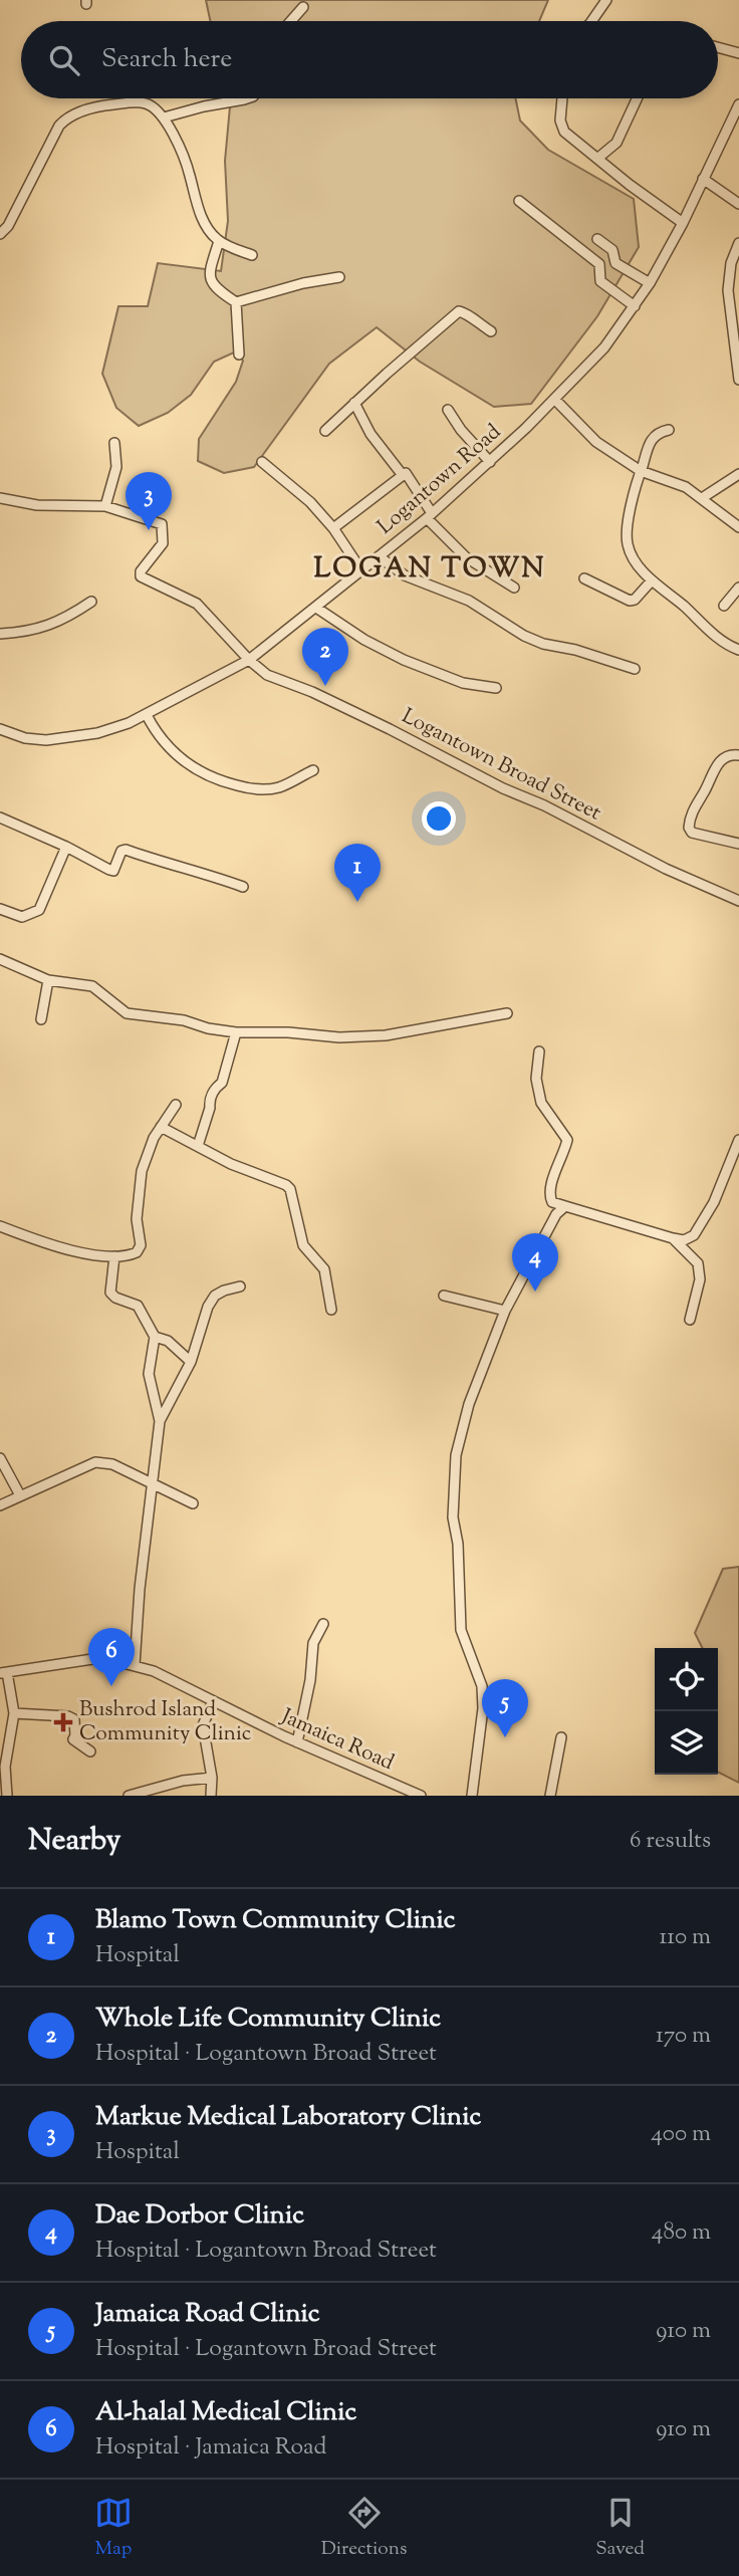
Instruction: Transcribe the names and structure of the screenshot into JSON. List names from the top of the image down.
{
  "streets": {
    "street": ["Logantown Road", "Logantown Broad Street", "Jamaica Road"]
  },
  "crossings": [
    ["Logantown Road", "Logantown Broad Street"]
  ],
  "districts": ["LOGAN TOWN"],
  "places": {
    "health": ["Bushrod Island Community Clinic"]
  },
  "page": {
    "search": "Search here",
    "pins": [
      "3",
      "2",
      "1",
      "4",
      "6",
      "5"
    ],
    "heading": ["Nearby", "6 results"],
    "list": [
      {
        "mark": "1",
        "name": "Blamo Town Community Clinic",
        "note": "Hospital",
        "value": "110 m"
      },
      {
        "mark": "2",
        "name": "Whole Life Community Clinic",
        "note": "Hospital · Logantown Broad Street",
        "value": "170 m"
      },
      {
        "mark": "3",
        "name": "Markue Medical Laboratory Clinic",
        "note": "Hospital",
        "value": "400 m"
      },
      {
        "mark": "4",
        "name": "Dae Dorbor Clinic",
        "note": "Hospital · Logantown Broad Street",
        "value": "480 m"
      },
      {
        "mark": "5",
        "name": "Jamaica Road Clinic",
        "note": "Hospital · Logantown Broad Street",
        "value": "910 m"
      },
      {
        "mark": "6",
        "name": "Al-halal Medical Clinic",
        "note": "Hospital · Jamaica Road",
        "value": "910 m"
      }
    ],
    "nav": ["Map", "Directions", "Saved"]
  }
}
